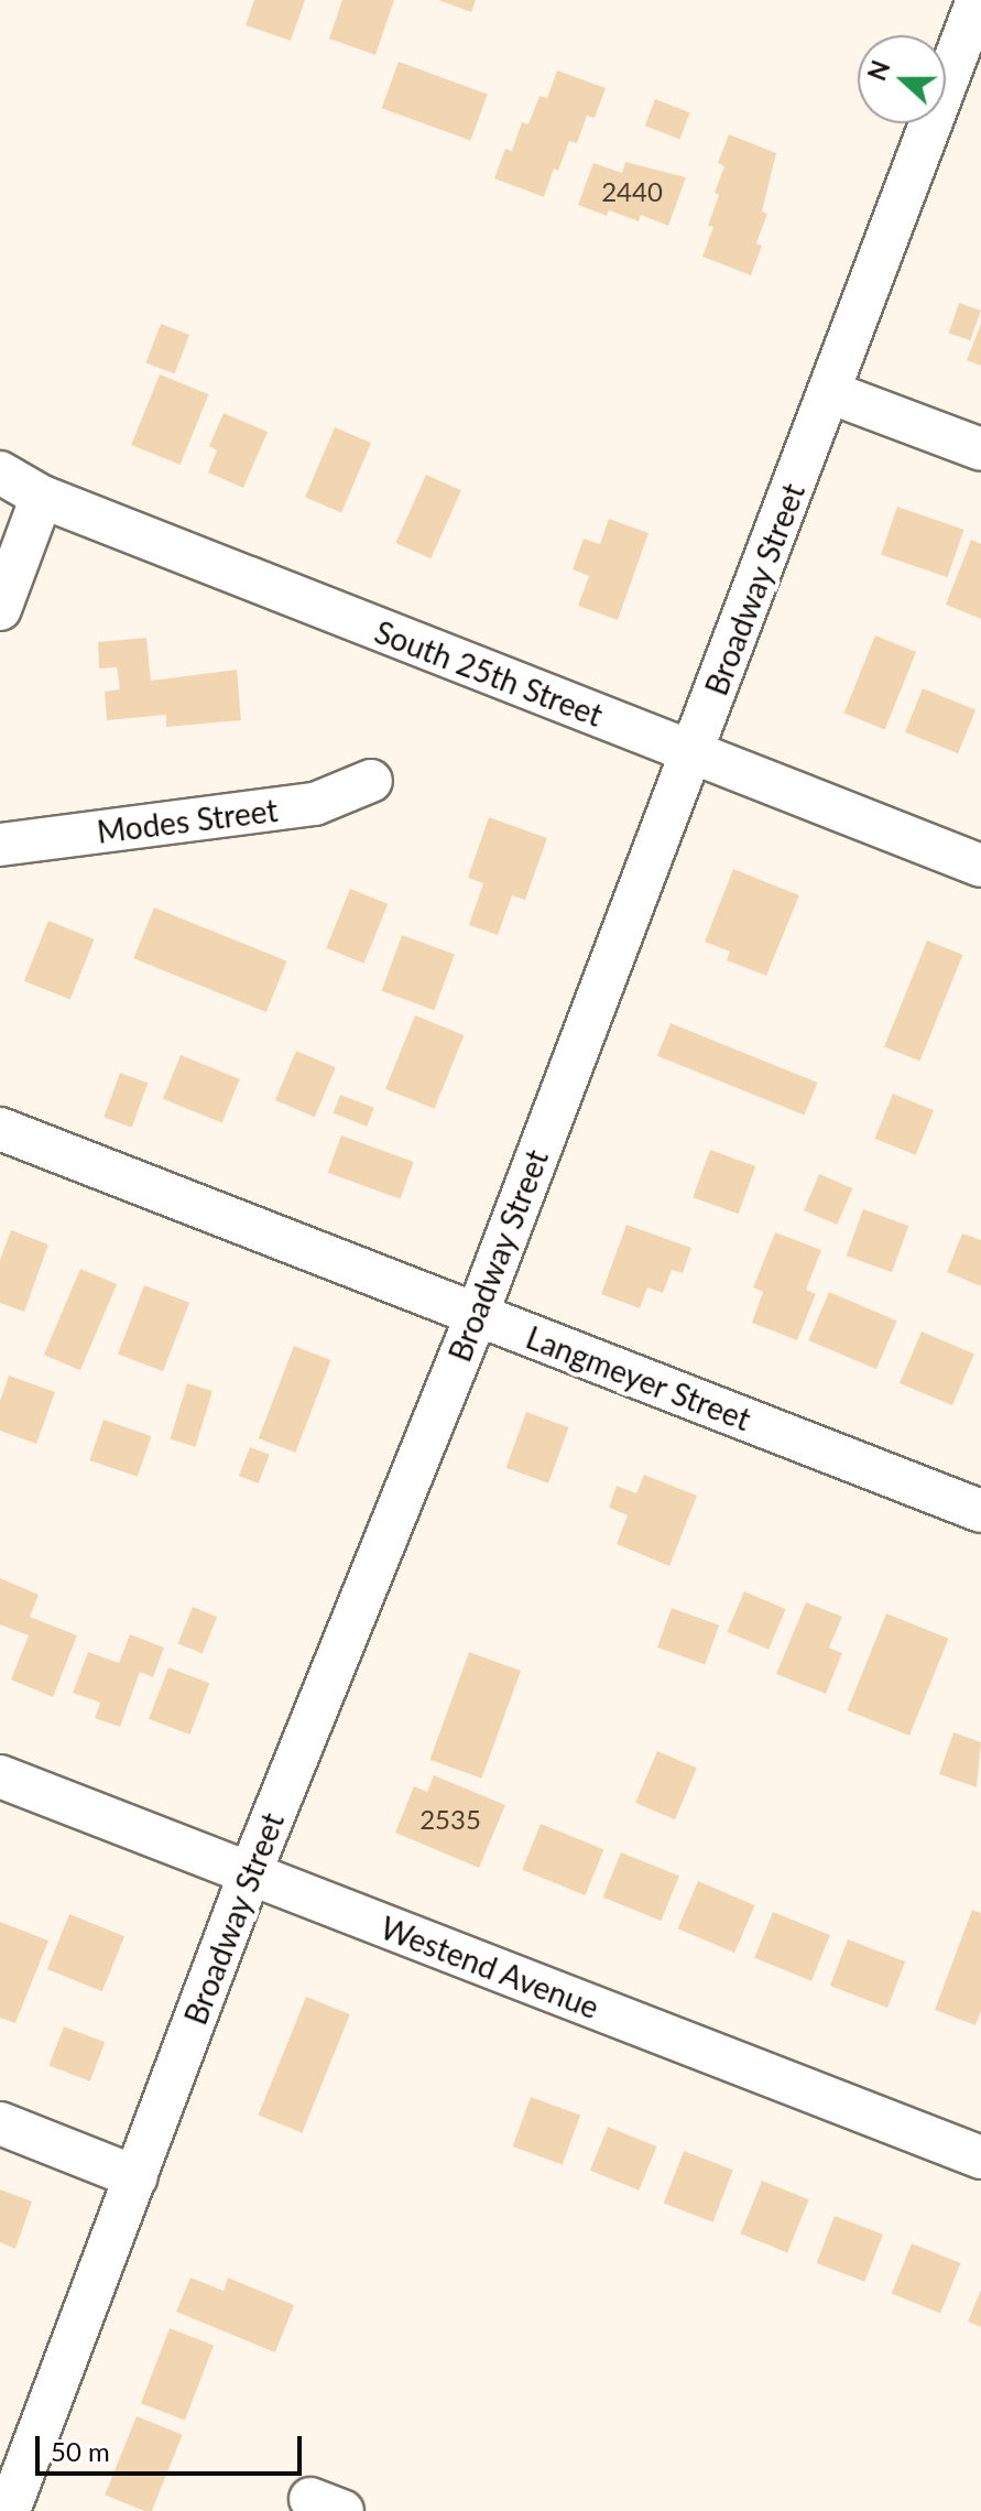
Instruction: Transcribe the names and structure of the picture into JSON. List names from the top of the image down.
{
  "streets": {
    "street": [
      "Broadway Street",
      "South 25th Street",
      "Modes Street",
      "Langmeyer Street",
      "Westend Avenue"
    ]
  },
  "crossings": [
    ["Broadway Street", "South 25th Street"],
    ["Broadway Street", "Langmeyer Street"],
    ["Broadway Street", "Westend Avenue"]
  ],
  "house_numbers": ["2440", "2535"],
  "scale_bar": "50 m",
  "north": "left"
}
